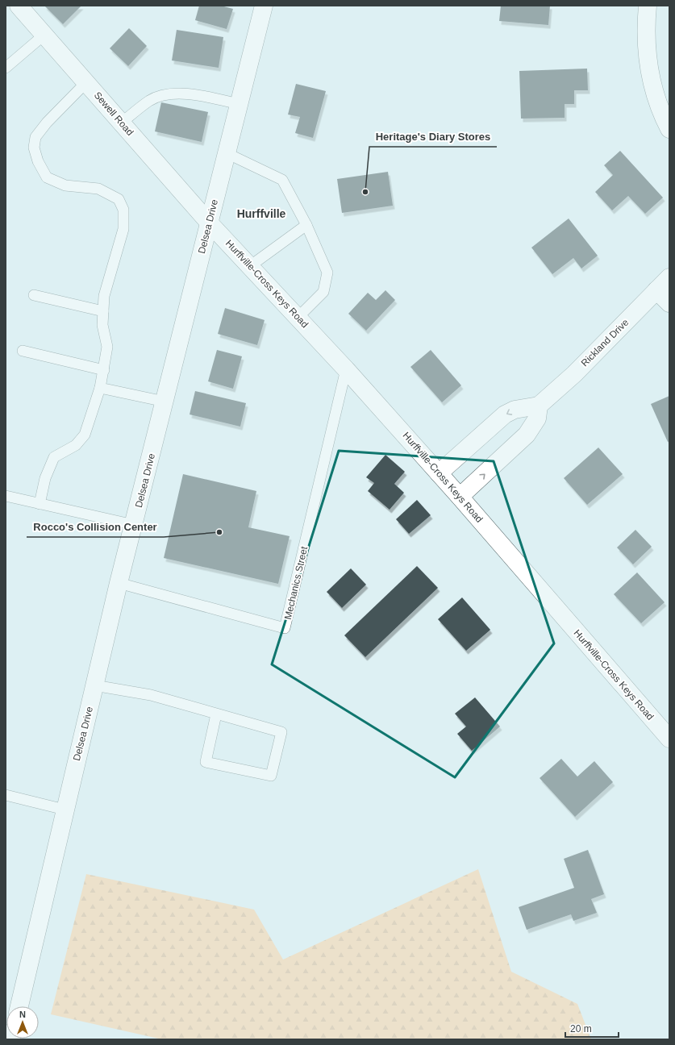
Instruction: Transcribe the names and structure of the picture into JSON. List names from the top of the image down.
{
  "streets": {
    "main road": [
      "Sewell Road",
      "Delsea Drive",
      "Hurffville-Cross Keys Road",
      "Rickland Drive"
    ],
    "lane": ["Mechanics Street"]
  },
  "crossings": [
    ["Sewell Road", "Delsea Drive"],
    ["Sewell Road", "Hurffville-Cross Keys Road"],
    ["Delsea Drive", "Hurffville-Cross Keys Road"],
    ["Delsea Drive", "Mechanics Street"],
    ["Hurffville-Cross Keys Road", "Mechanics Street"]
  ],
  "districts": ["Hurffville"],
  "places": ["Heritage's Diary Stores", "Rocco's Collision Center"],
  "scale_bar": "20 m",
  "north": "top"
}
